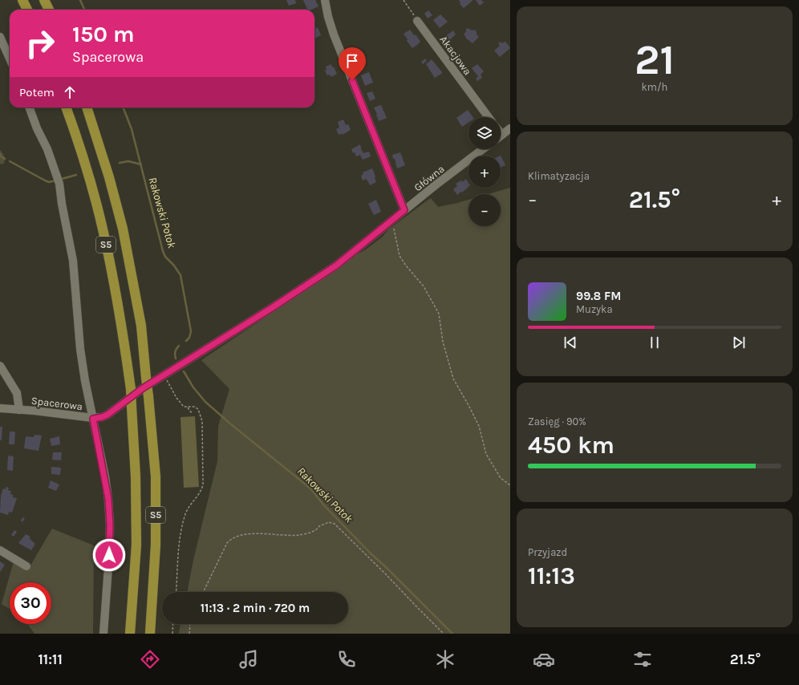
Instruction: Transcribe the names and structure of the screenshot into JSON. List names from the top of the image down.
{
  "streets": {
    "highway": ["S5"],
    "street": ["Akacjowa", "Główna", "Spacerowa"]
  },
  "crossings": [
    ["Główna", "Spacerowa"]
  ],
  "water": ["Rakowski Potok"],
  "page": {
    "tile": [
      ["21", "km/h"],
      "Klimatyzacja",
      ["Zasięg · 90%", "450 km"],
      ["Przyjazd", "11:13"]
    ],
    "turn": ["150 m", "Spacerowa"],
    "then": "Potem",
    "map_buttons": ["+", "−"],
    "heat": ["−", "21.5°", "+"],
    "song": ["99.8 FM", "Muzyka"],
    "limit": "30",
    "trip": "11:13 · 2 min · 720 m",
    "tabs": ["11:11", "21.5°"]
  }
}
